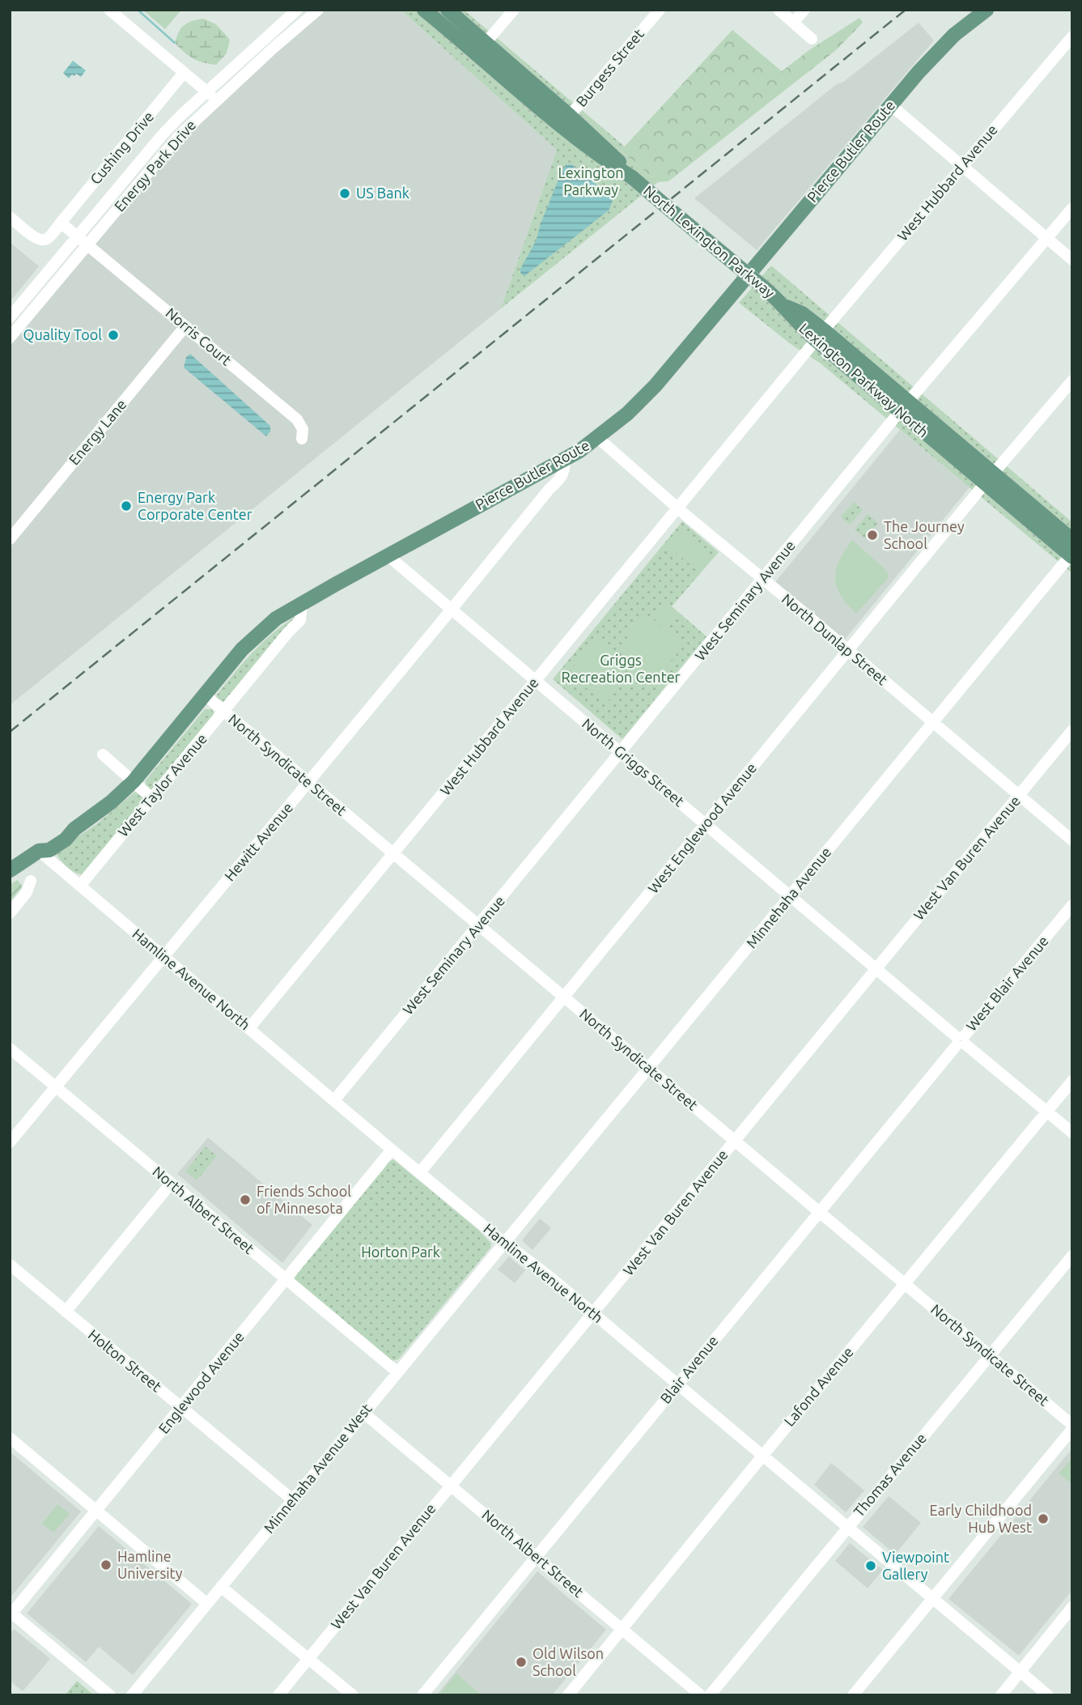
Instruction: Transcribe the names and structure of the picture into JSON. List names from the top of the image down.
{
  "streets": {
    "main road": ["Pierce Butler Route", "North Lexington Parkway", "Lexington Parkway North"],
    "street": [
      "Burgess Street",
      "Cushing Drive",
      "Energy Park Drive",
      "West Hubbard Avenue",
      "Norris Court",
      "Energy Lane",
      "West Seminary Avenue",
      "North Dunlap Street",
      "North Griggs Street",
      "North Syndicate Street",
      "West Taylor Avenue",
      "West Englewood Avenue",
      "Hewitt Avenue",
      "West Van Buren Avenue",
      "Minnehaha Avenue",
      "Hamline Avenue North",
      "West Blair Avenue",
      "North Albert Street",
      "Holton Street",
      "Blair Avenue",
      "Englewood Avenue",
      "Lafond Avenue",
      "Minnehaha Avenue West",
      "Thomas Avenue"
    ]
  },
  "crossings": [
    ["Burgess Street", "North Lexington Parkway"],
    ["Cushing Drive", "Norris Court"],
    ["Pierce Butler Route", "North Dunlap Street"],
    ["Pierce Butler Route", "North Griggs Street"],
    ["Pierce Butler Route", "North Syndicate Street"],
    ["Pierce Butler Route", "West Taylor Avenue"],
    ["Pierce Butler Route", "Hewitt Avenue"],
    ["Pierce Butler Route", "Hamline Avenue North"],
    ["Energy Park Drive", "Norris Court"],
    ["West Hubbard Avenue", "Lexington Parkway North"],
    ["West Hubbard Avenue", "North Dunlap Street"],
    ["West Hubbard Avenue", "North Griggs Street"],
    ["West Hubbard Avenue", "North Syndicate Street"],
    ["West Hubbard Avenue", "Hamline Avenue North"],
    ["North Lexington Parkway", "Lexington Parkway North"],
    ["Norris Court", "Energy Lane"],
    ["Lexington Parkway North", "West Seminary Avenue"],
    ["Lexington Parkway North", "West Englewood Avenue"],
    ["Lexington Parkway North", "Minnehaha Avenue"],
    ["West Seminary Avenue", "North Dunlap Street"],
    ["West Seminary Avenue", "North Griggs Street"],
    ["West Seminary Avenue", "North Syndicate Street"],
    ["West Seminary Avenue", "Hamline Avenue North"],
    ["North Dunlap Street", "West Englewood Avenue"],
    ["North Dunlap Street", "West Van Buren Avenue"],
    ["North Dunlap Street", "Minnehaha Avenue"],
    ["North Griggs Street", "West Englewood Avenue"],
    ["North Griggs Street", "Hewitt Avenue"],
    ["North Griggs Street", "West Van Buren Avenue"],
    ["North Griggs Street", "Minnehaha Avenue"],
    ["North Griggs Street", "West Blair Avenue"],
    ["North Griggs Street", "Blair Avenue"],
    ["North Griggs Street", "Lafond Avenue"],
    ["North Syndicate Street", "West Taylor Avenue"],
    ["North Syndicate Street", "West Englewood Avenue"],
    ["North Syndicate Street", "Hewitt Avenue"],
    ["North Syndicate Street", "West Van Buren Avenue"],
    ["North Syndicate Street", "Minnehaha Avenue"],
    ["North Syndicate Street", "Blair Avenue"],
    ["North Syndicate Street", "Lafond Avenue"],
    ["North Syndicate Street", "Thomas Avenue"],
    ["West Taylor Avenue", "Hamline Avenue North"],
    ["West Englewood Avenue", "Hamline Avenue North"],
    ["Hewitt Avenue", "Hamline Avenue North"],
    ["Hewitt Avenue", "North Albert Street"],
    ["West Van Buren Avenue", "Hamline Avenue North"],
    ["West Van Buren Avenue", "North Albert Street"],
    ["Minnehaha Avenue", "Hamline Avenue North"],
    ["Minnehaha Avenue", "Minnehaha Avenue West"],
    ["Hamline Avenue North", "Blair Avenue"],
    ["Hamline Avenue North", "Englewood Avenue"],
    ["Hamline Avenue North", "Lafond Avenue"],
    ["Hamline Avenue North", "Minnehaha Avenue West"],
    ["Hamline Avenue North", "Thomas Avenue"],
    ["West Blair Avenue", "Blair Avenue"],
    ["North Albert Street", "Blair Avenue"],
    ["North Albert Street", "Englewood Avenue"],
    ["North Albert Street", "Lafond Avenue"],
    ["North Albert Street", "Minnehaha Avenue West"],
    ["Holton Street", "Englewood Avenue"],
    ["Holton Street", "Minnehaha Avenue West"]
  ],
  "parks": ["Lexington Parkway", "Griggs Recreation Center", "Horton Park"],
  "places": [
    "US Bank",
    "Quality Tool",
    "Energy Park Corporate Center",
    "The Journey School",
    "Friends School of Minnesota",
    "Early Childhood Hub West",
    "Hamline University",
    "Viewpoint Gallery",
    "Old Wilson School"
  ]
}
